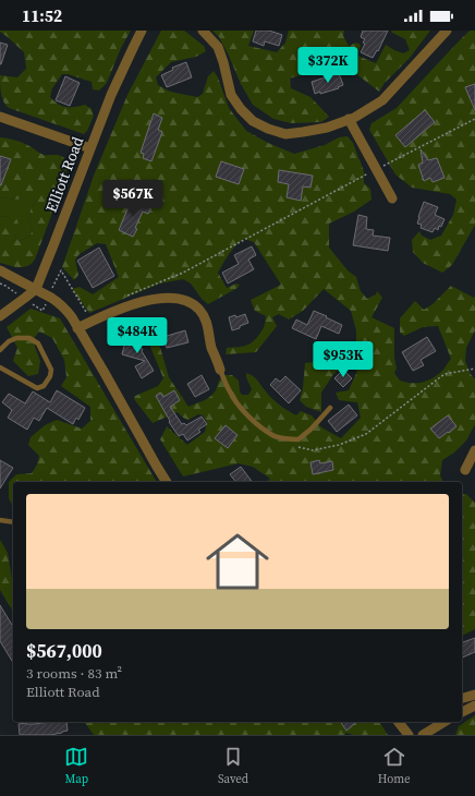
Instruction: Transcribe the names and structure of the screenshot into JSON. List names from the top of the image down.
{
  "streets": {
    "street": ["Elliott Road"]
  },
  "page": {
    "status": "11:52",
    "price": [
      "$372K",
      "$567K",
      "$484K",
      "$953K"
    ],
    "list": [
      {
        "name": "$567,000",
        "note": "3 rooms · 83 m² · Elliott Road"
      }
    ],
    "tabs": ["Map", "Saved", "Home"]
  }
}
